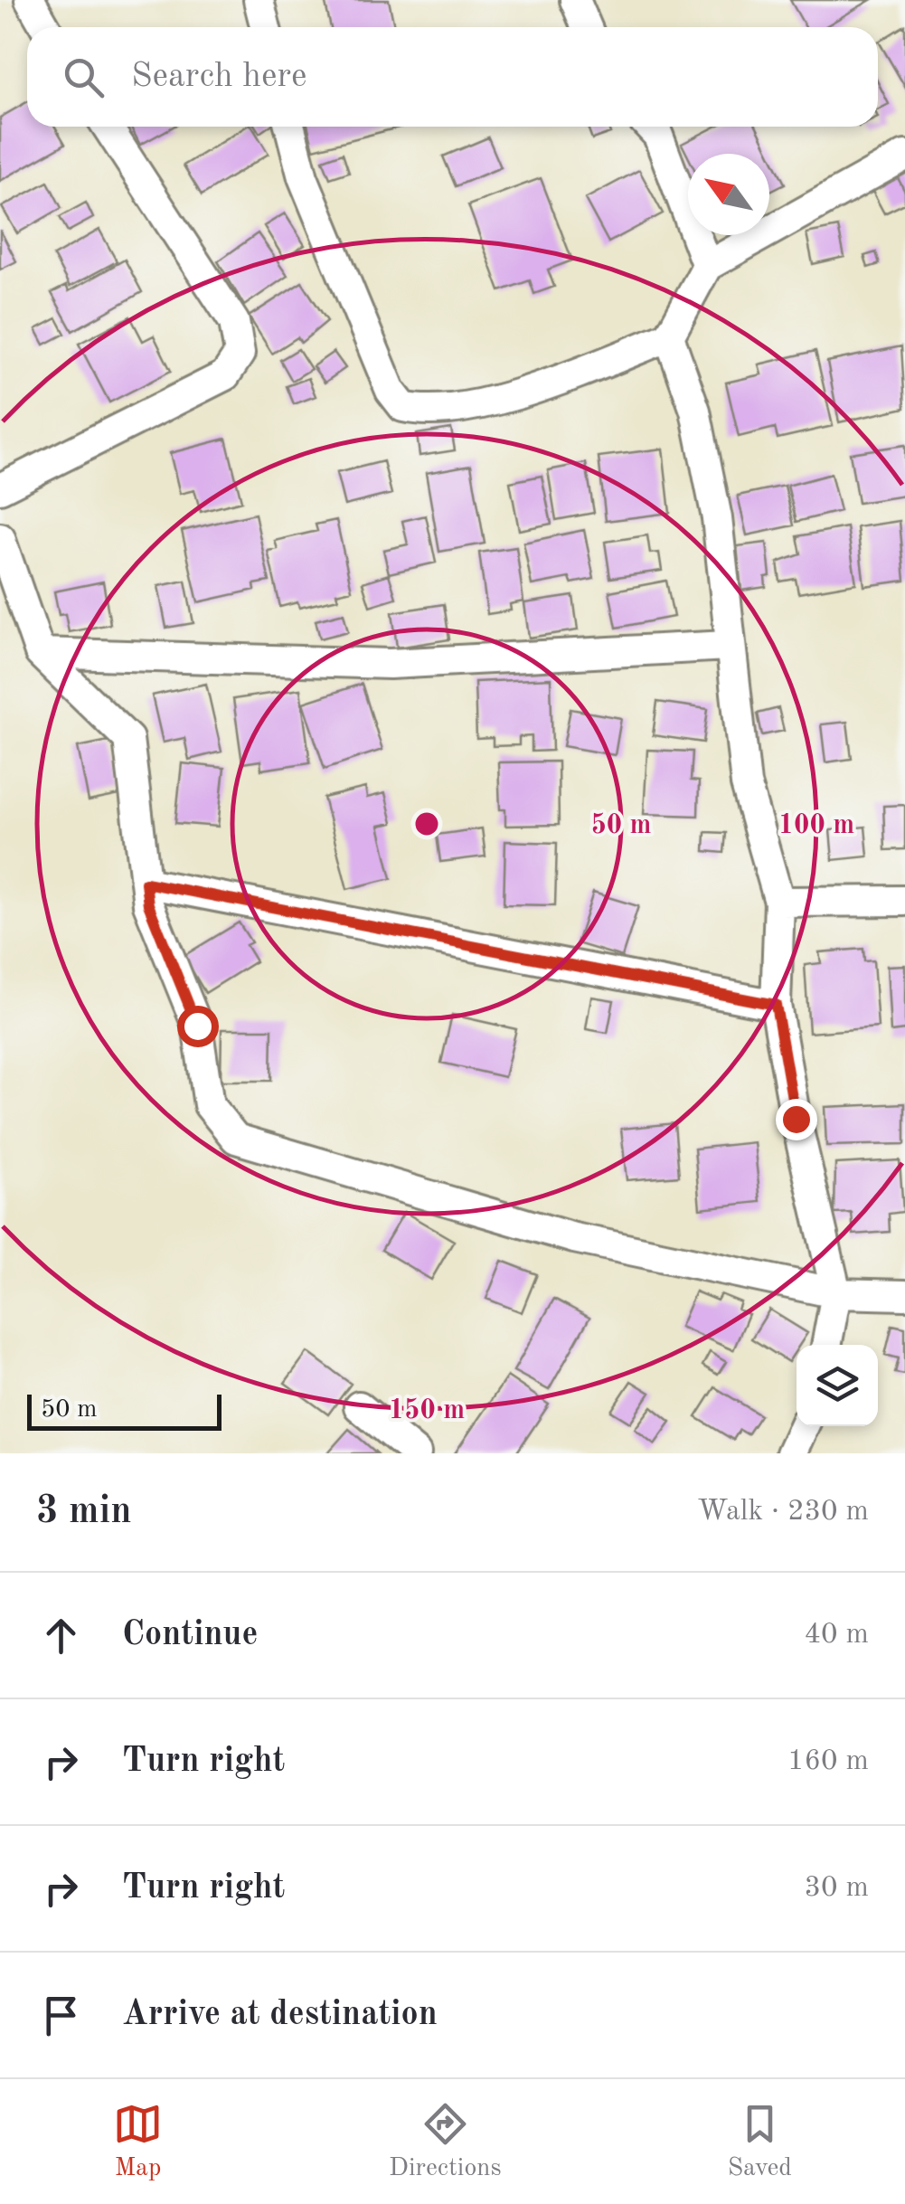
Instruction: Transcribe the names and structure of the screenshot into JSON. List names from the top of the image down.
{
  "scale_bar": "50 m",
  "north": "top left",
  "page": {
    "search": "Search here",
    "scale": "50 m",
    "heading": ["3 min", "Walk · 230 m"],
    "list": [
      ["Continue", "40 m"],
      ["Turn right", "160 m"],
      ["Turn right", "30 m"],
      "Arrive at destination"
    ],
    "nav": ["Map", "Directions", "Saved"]
  },
  "rings": ["50 m", "100 m", "150 m"]
}
